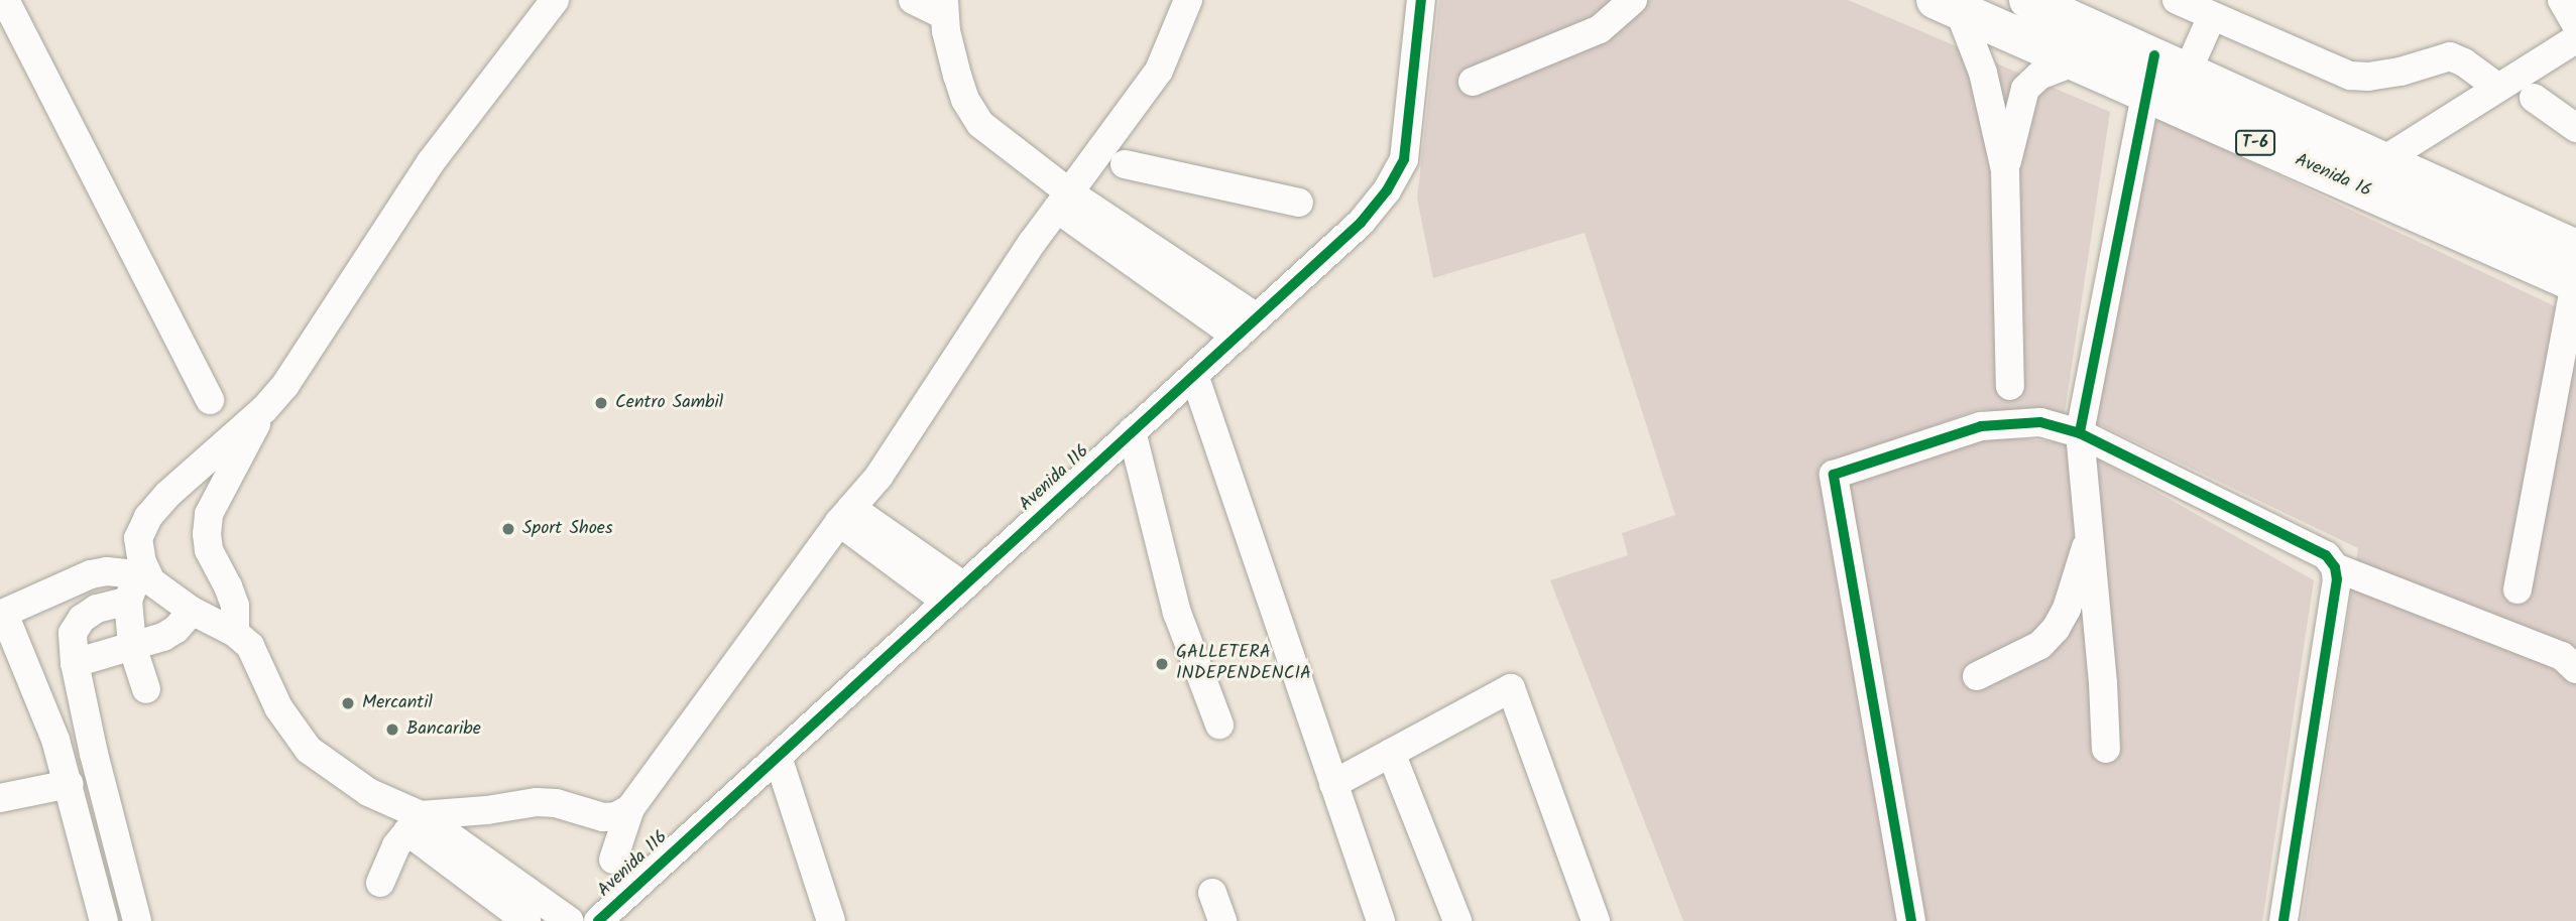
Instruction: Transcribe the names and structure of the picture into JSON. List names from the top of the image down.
{
  "streets": {
    "highway": ["T-6", "Avenida 16"],
    "street": ["Avenida 116"]
  },
  "places": [
    "Centro Sambil",
    "Sport Shoes",
    "GALLETERA INDEPENDENCIA",
    "Mercantil",
    "Bancaribe"
  ]
}
